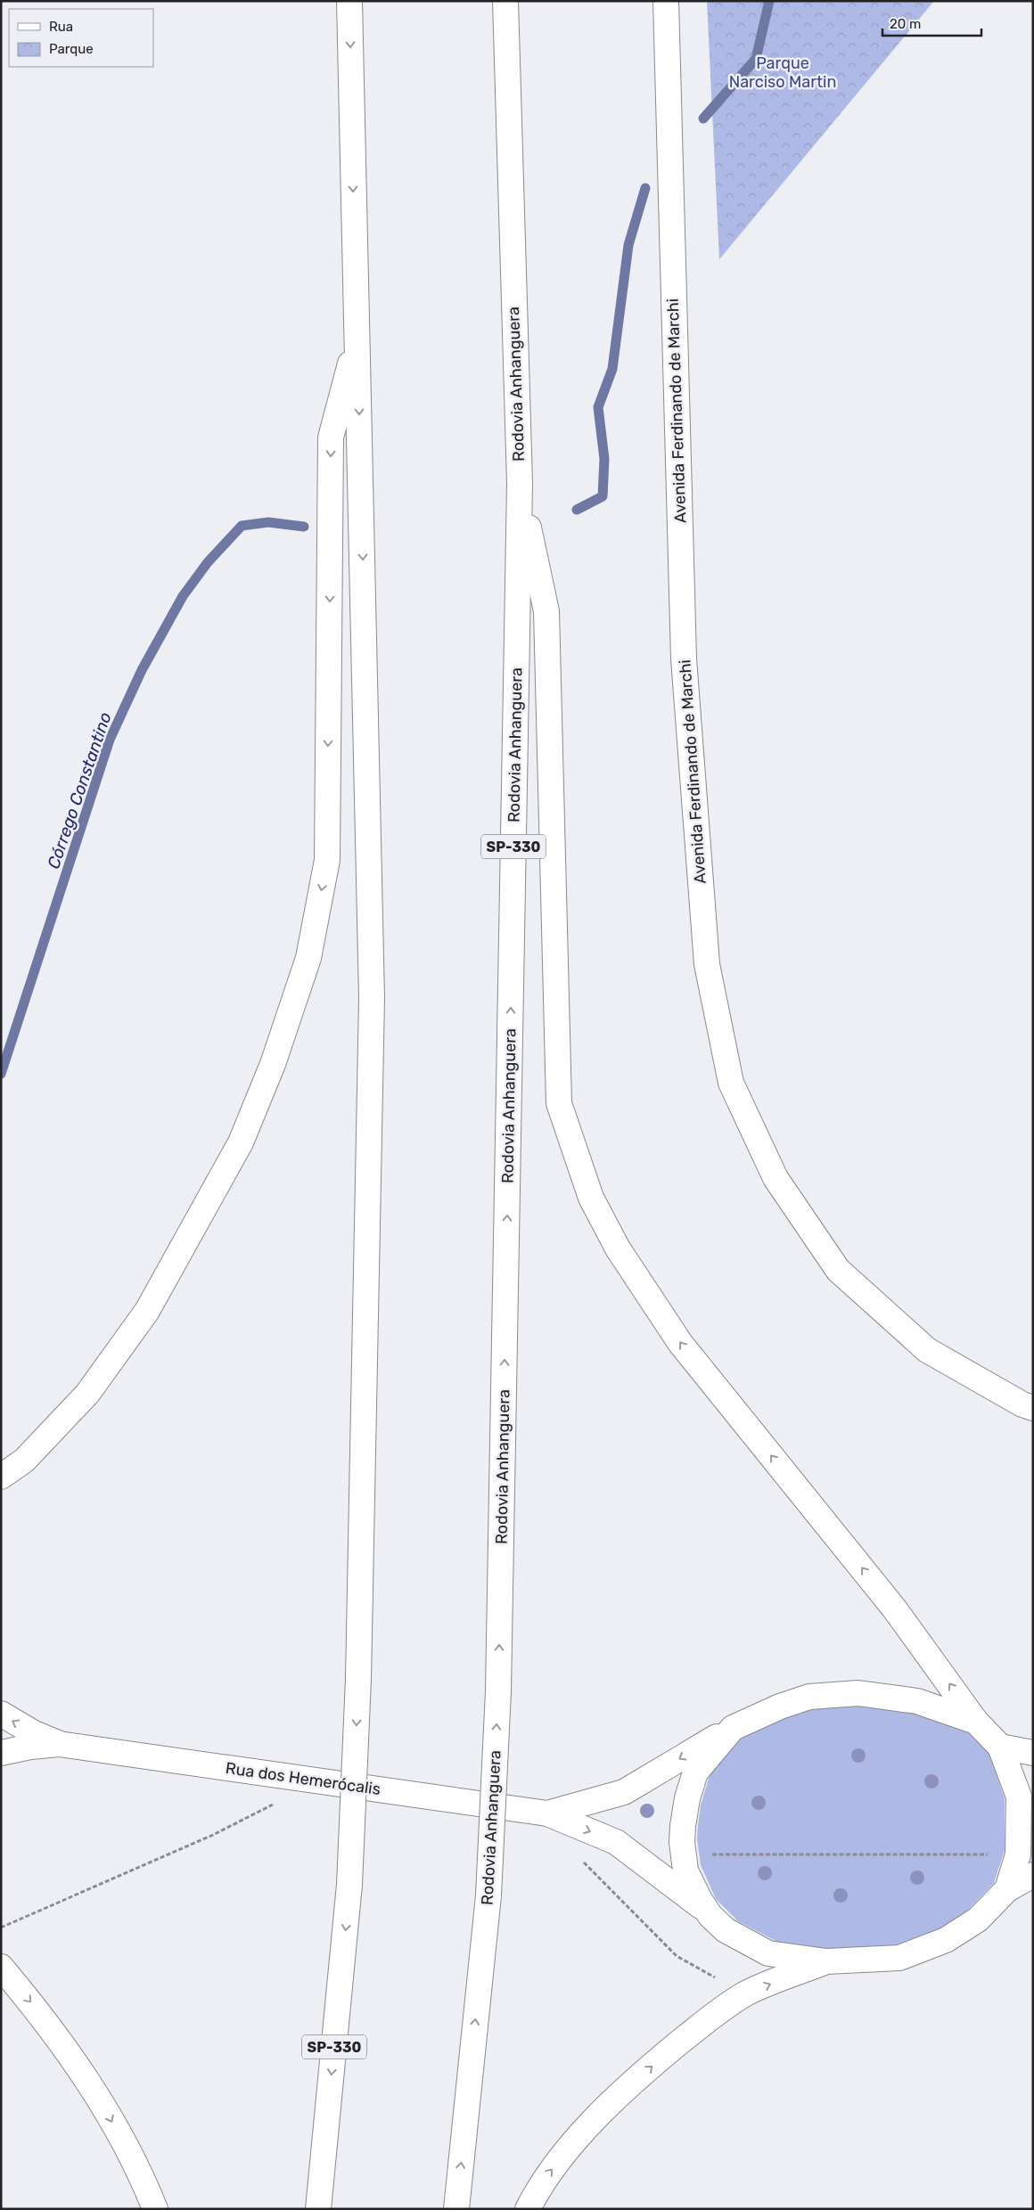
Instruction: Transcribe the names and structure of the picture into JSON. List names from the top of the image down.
{
  "streets": {
    "main road": [
      "Rodovia Anhanguera",
      "Avenida Ferdinando de Marchi",
      "SP-330",
      "Rua dos Hemerócalis"
    ]
  },
  "water": ["Córrego Constantino"],
  "parks": ["Parque Narciso Martin"],
  "legend": ["Rua", "Parque"],
  "scale_bar": "20 m"
}
